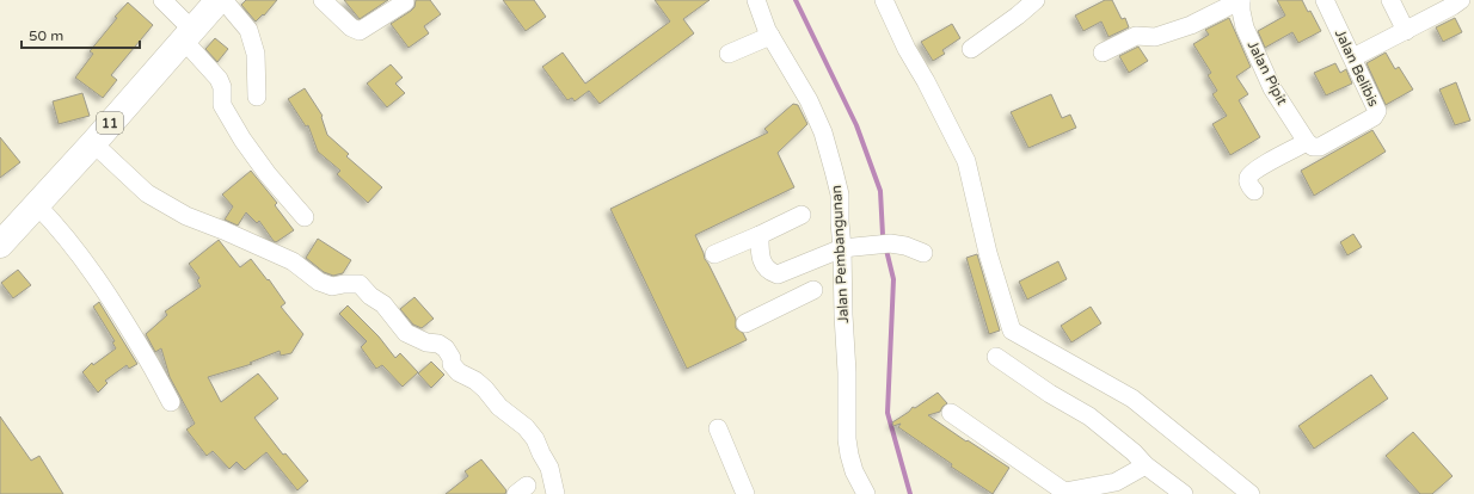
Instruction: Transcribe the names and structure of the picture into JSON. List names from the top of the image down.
{
  "streets": {
    "highway": ["11"],
    "street": ["Jalan Belibis", "Jalan Pipit", "Jalan Pembangunan"]
  },
  "crossings": [
    ["Jalan Belibis", "Jalan Pipit"]
  ],
  "scale_bar": "50 m"
}
